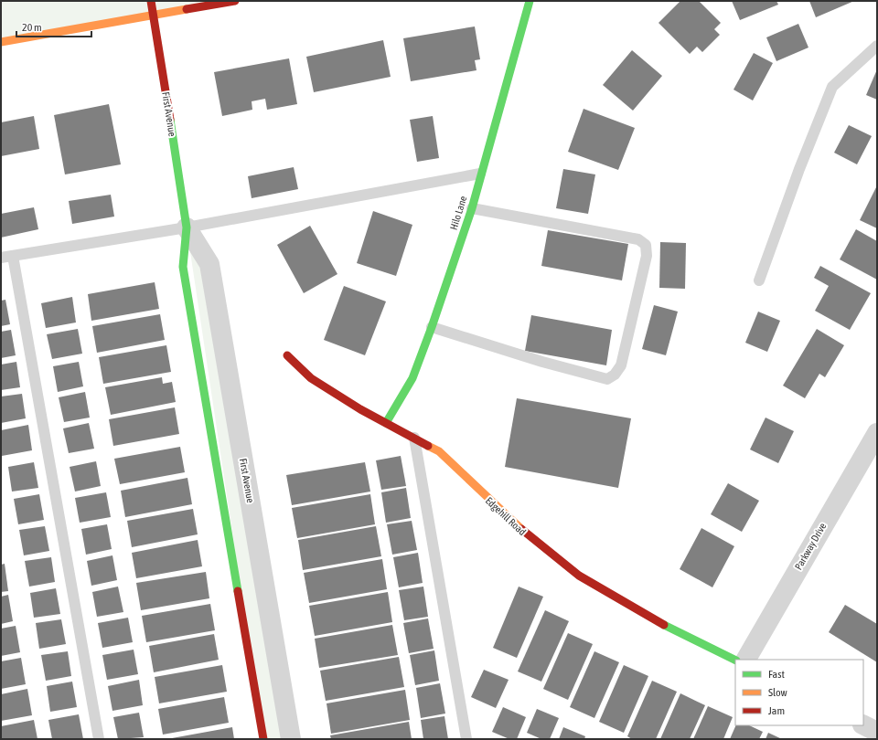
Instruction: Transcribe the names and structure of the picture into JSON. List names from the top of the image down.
{
  "streets": {
    "street": [
      "First Avenue",
      "Hilo Lane",
      "Edgehill Road",
      "Parkway Drive"
    ]
  },
  "crossings": [
    ["Hilo Lane", "Edgehill Road"]
  ],
  "legend": ["Fast", "Slow", "Jam"],
  "scale_bar": "20 m"
}
